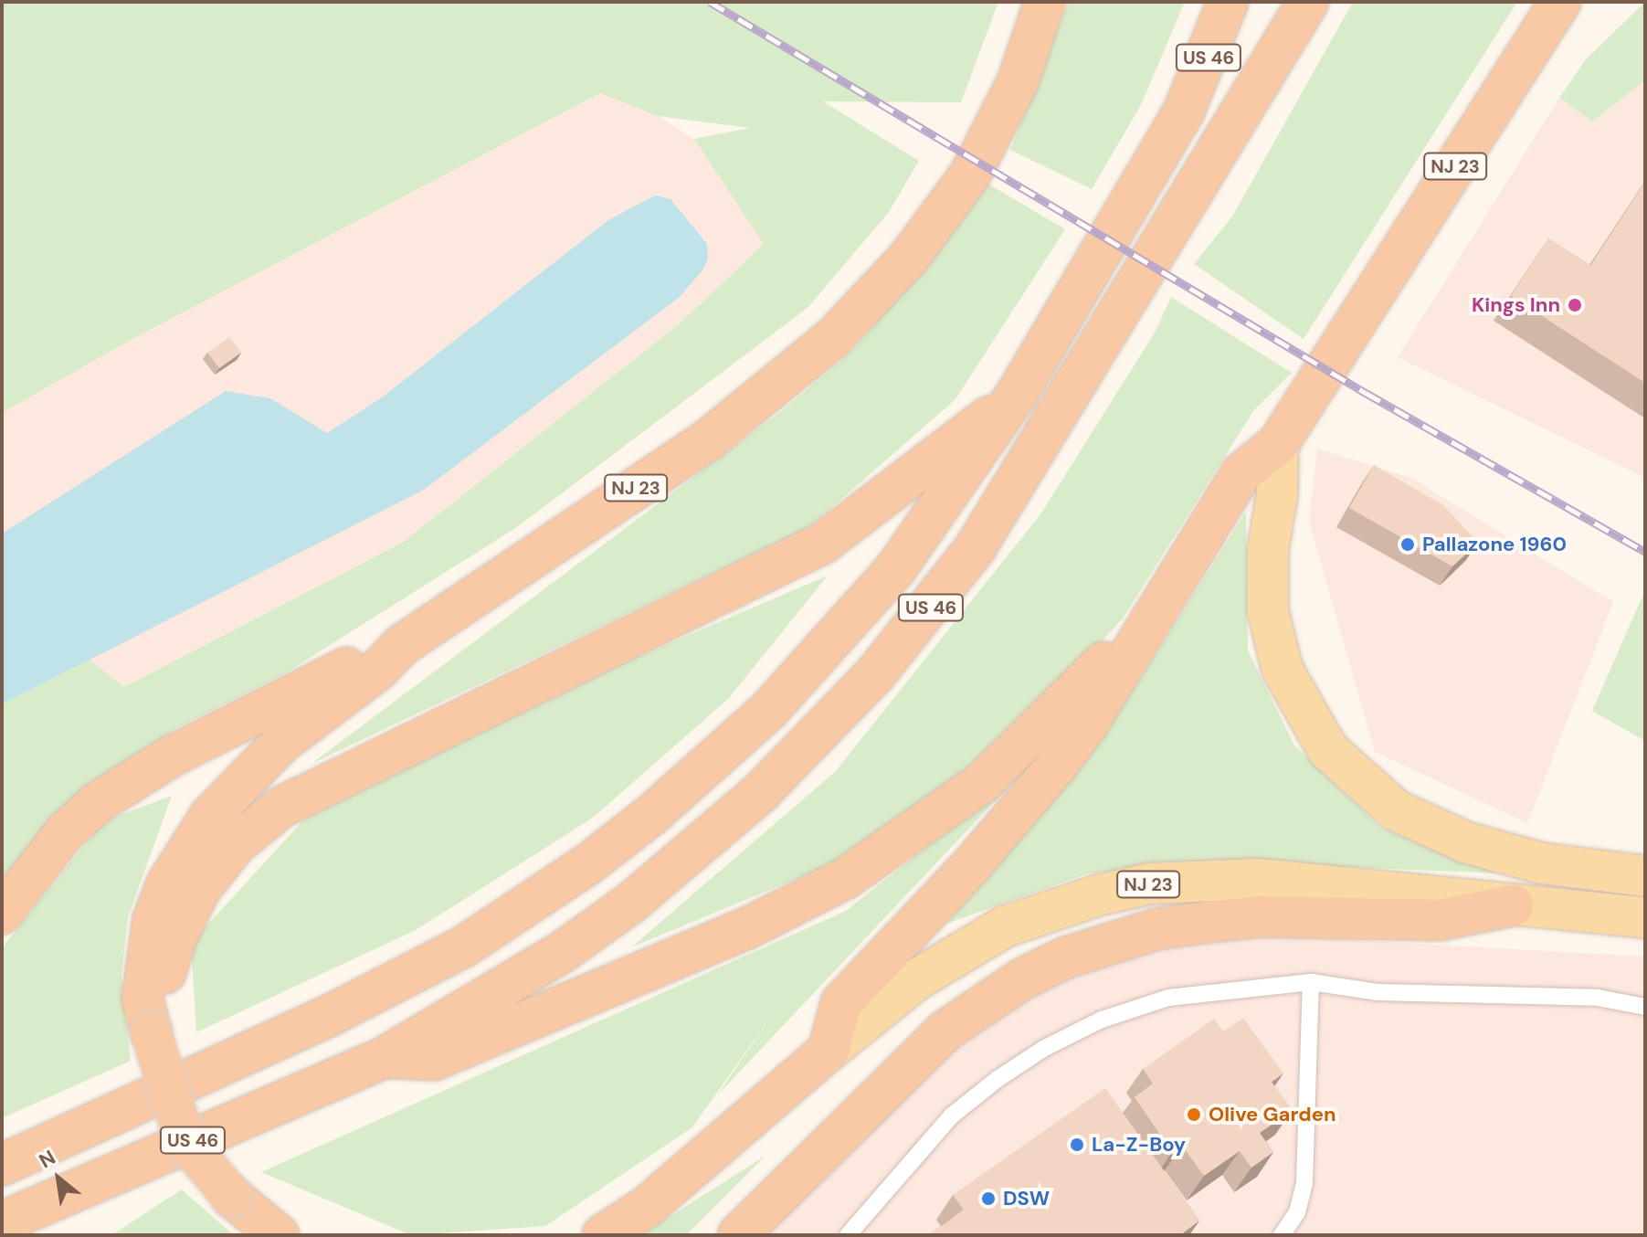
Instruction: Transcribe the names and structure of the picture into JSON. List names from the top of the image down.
{
  "streets": {
    "highway": ["US 46", "NJ 23"]
  },
  "places": [
    "Kings Inn",
    "Pallazone 1960",
    "Olive Garden",
    "La-Z-Boy",
    "DSW"
  ],
  "north": "top left"
}
